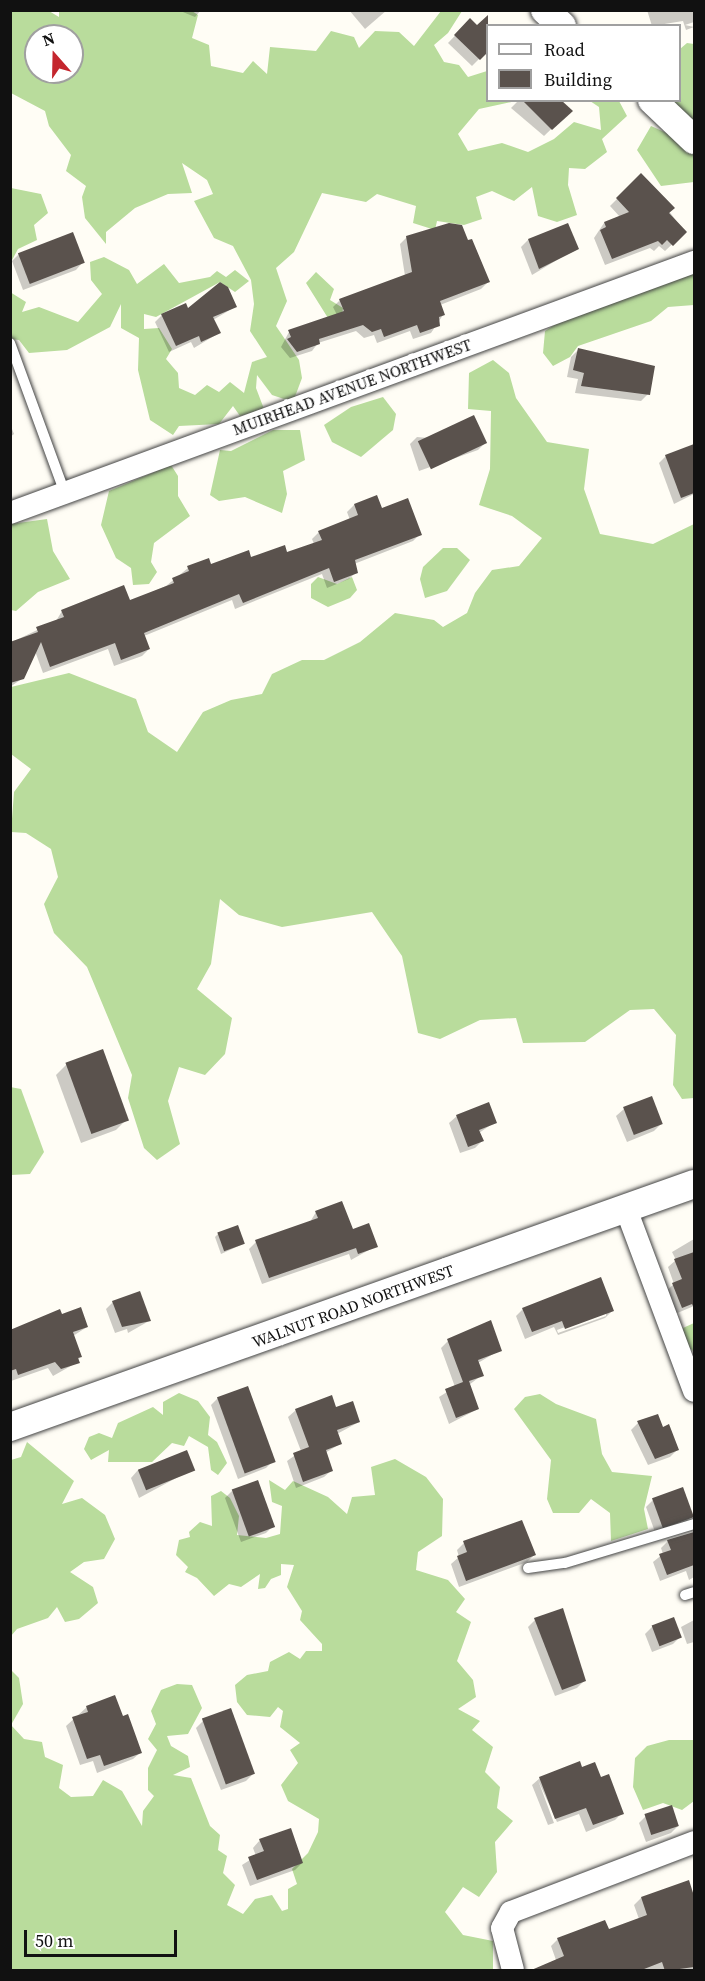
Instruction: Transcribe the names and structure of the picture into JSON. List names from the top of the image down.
{
  "streets": {
    "street": ["MUIRHEAD AVENUE NORTHWEST", "WALNUT ROAD NORTHWEST"]
  },
  "legend": ["Road", "Building"],
  "scale_bar": "50 m",
  "north": "top"
}
